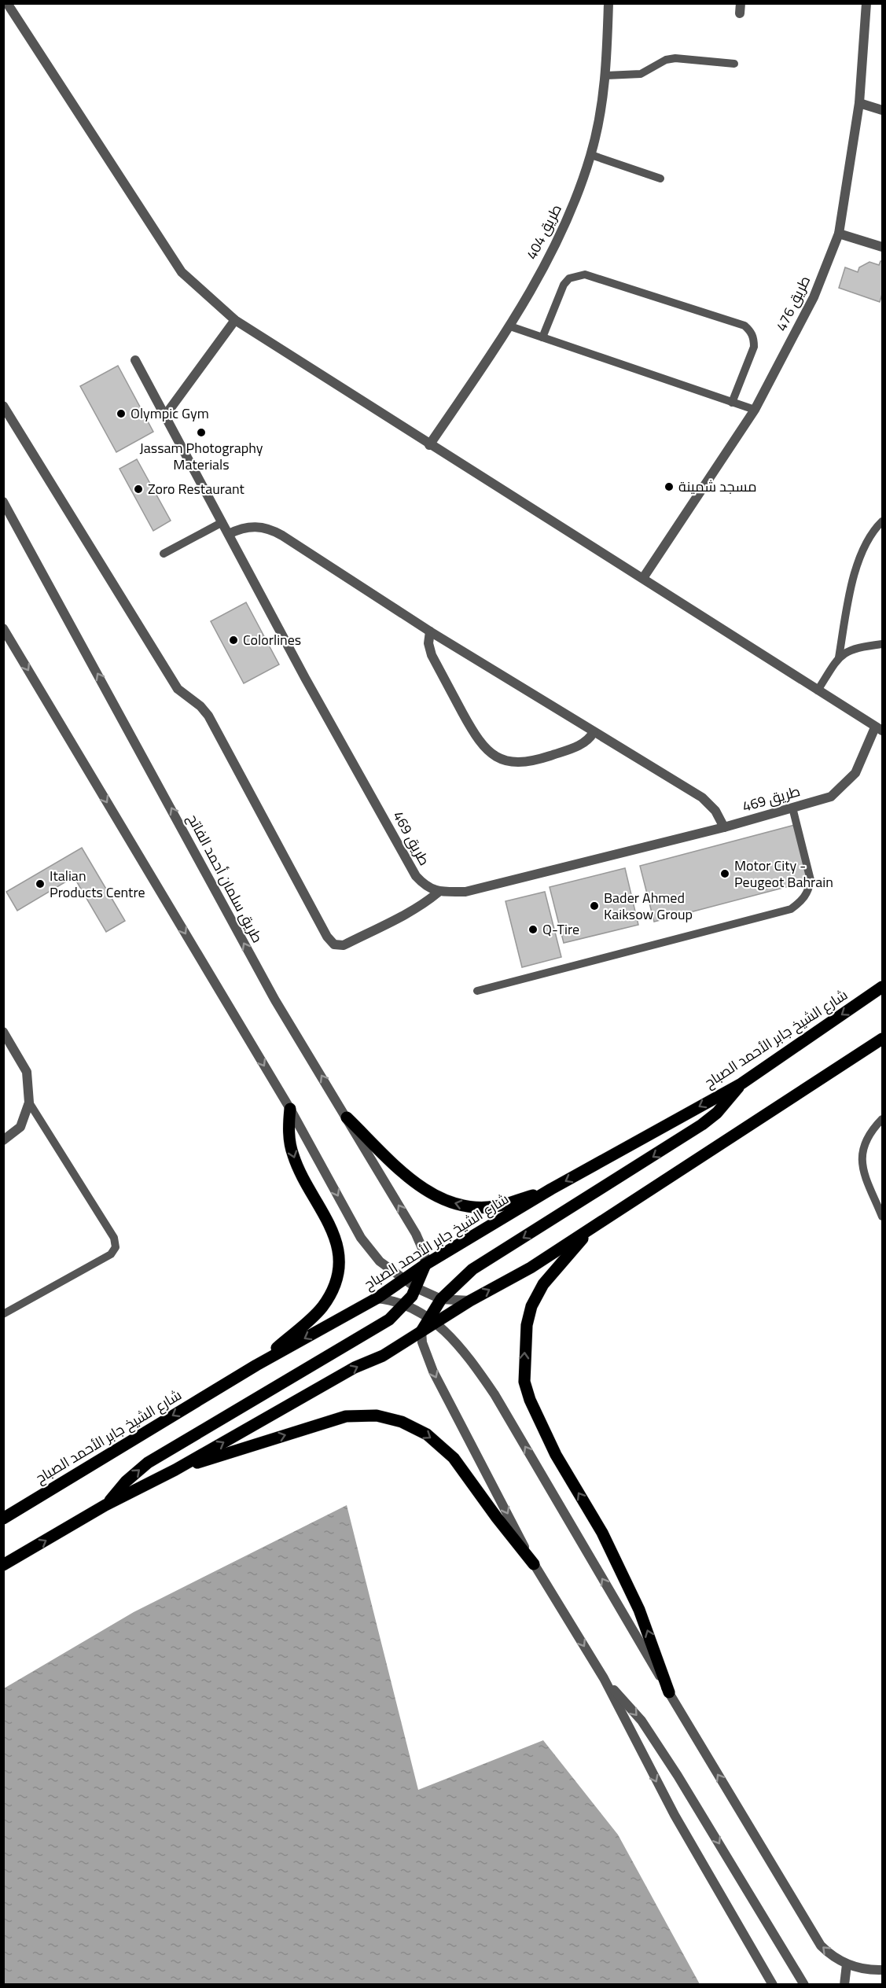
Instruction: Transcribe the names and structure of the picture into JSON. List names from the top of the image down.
{
  "streets": {
    "main road": ["شارع الشيخ جابر الأحمد الصباح"],
    "street": [
      "طريق 404",
      "طريق 476",
      "طريق 469",
      "طريق سلمان أحمد الفاتح"
    ]
  },
  "crossings": [
    ["طريق سلمان أحمد الفاتح", "شارع الشيخ جابر الأحمد الصباح"]
  ],
  "places": [
    "Olympic Gym",
    "Jassam Photography Materials",
    "مسجد شمينة",
    "Zoro Restaurant",
    "Colorlines",
    "Motor City - Peugeot Bahrain",
    "Italian Products Centre",
    "Bader Ahmed Kaiksow Group",
    "Q-Tire"
  ]
}
